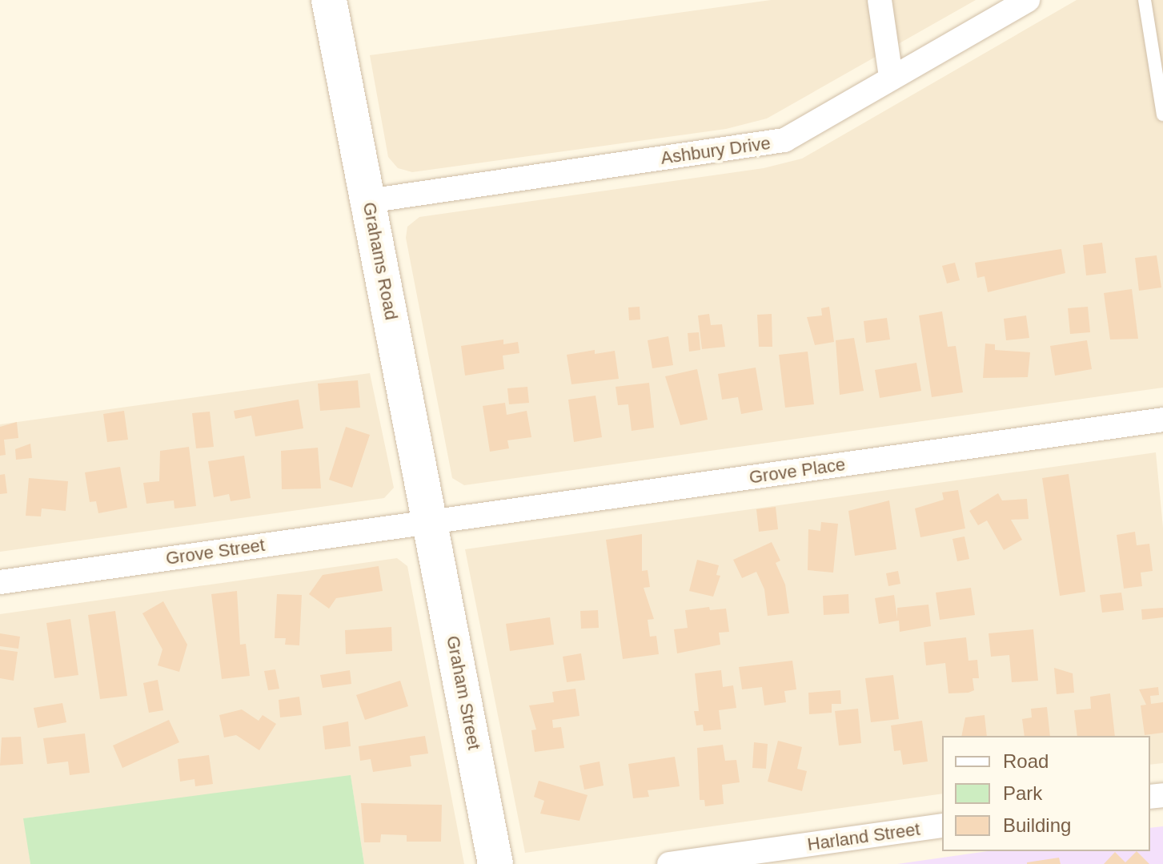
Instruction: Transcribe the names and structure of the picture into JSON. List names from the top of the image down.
{
  "streets": {
    "street": [
      "Ashbury Drive",
      "Grahams Road",
      "Grove Place",
      "Grove Street",
      "Graham Street",
      "Harland Street"
    ]
  },
  "crossings": [
    ["Ashbury Drive", "Grahams Road"],
    ["Grahams Road", "Grove Place"],
    ["Grahams Road", "Grove Street"],
    ["Grahams Road", "Graham Street"],
    ["Grove Place", "Grove Street"],
    ["Grove Place", "Graham Street"],
    ["Grove Street", "Graham Street"]
  ],
  "legend": ["Road", "Park", "Building"]
}
